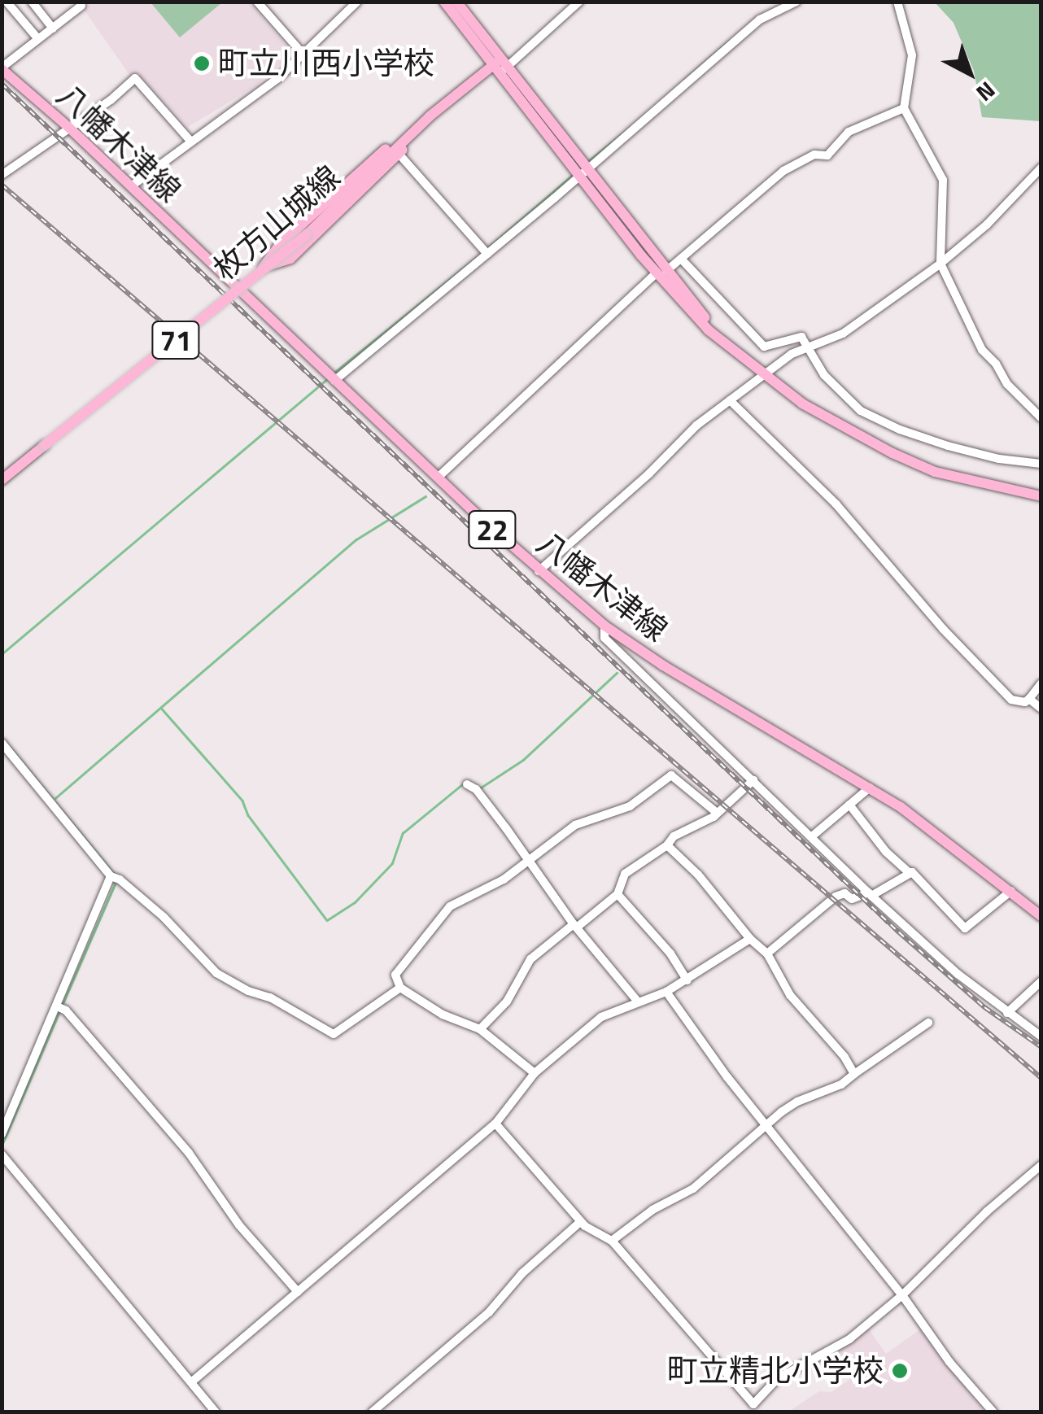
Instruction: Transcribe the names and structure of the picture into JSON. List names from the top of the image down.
{
  "streets": {
    "main road": [
      "八幡木津線",
      "枚方山城線",
      "71",
      "22"
    ]
  },
  "crossings": [
    ["八幡木津線", "71"],
    ["枚方山城線", "71"]
  ],
  "places": ["町立川西小学校", "町立精北小学校"],
  "north": "bottom right"
}
